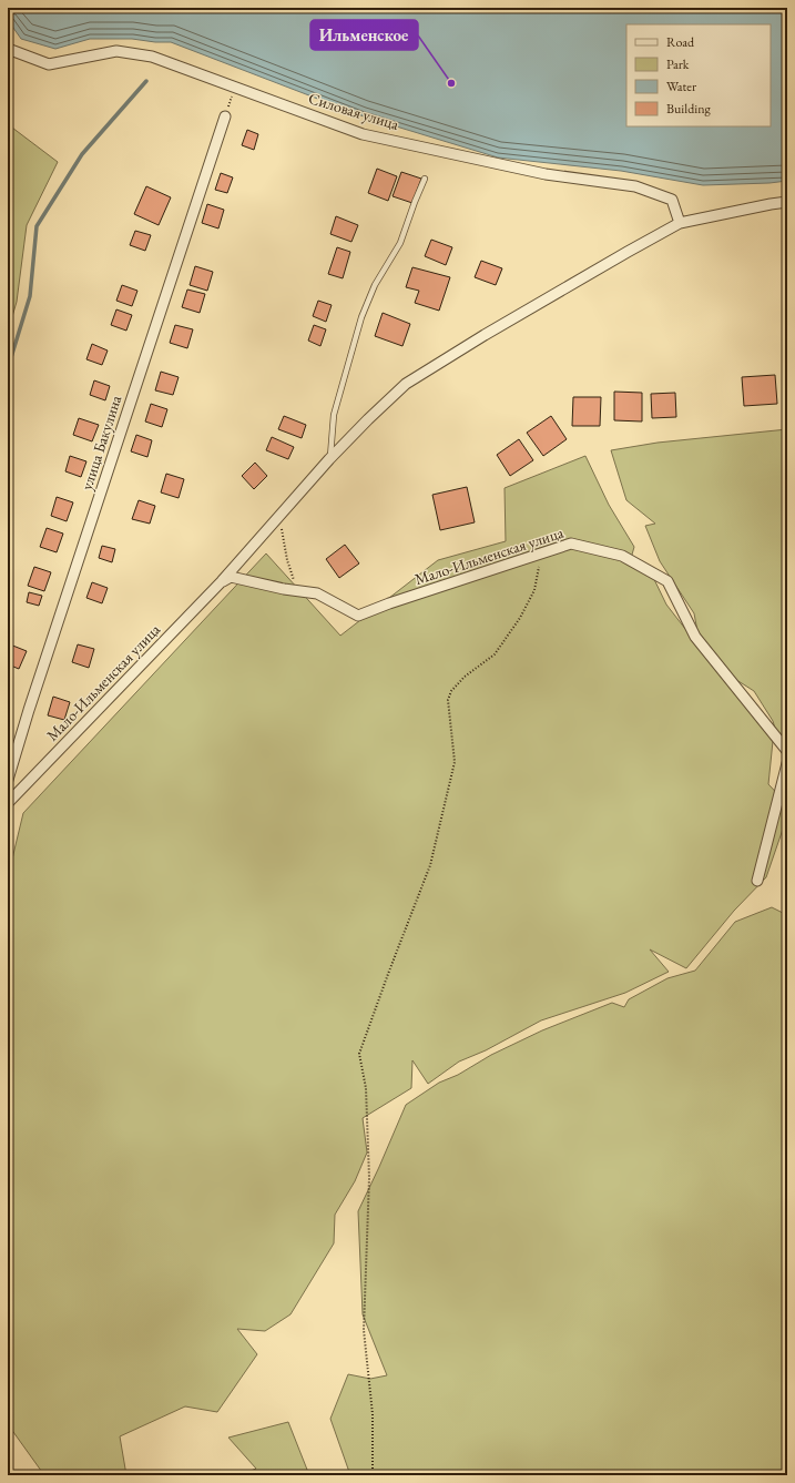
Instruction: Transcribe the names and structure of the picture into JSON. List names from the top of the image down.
{
  "streets": {
    "street": ["Силовая улица", "улица Бакулина", "Мало-Ильменская улица"]
  },
  "crossings": [
    ["Силовая улица", "Мало-Ильменская улица"]
  ],
  "places": ["Ильменское"],
  "legend": [
    "Road",
    "Park",
    "Water",
    "Building"
  ]
}
